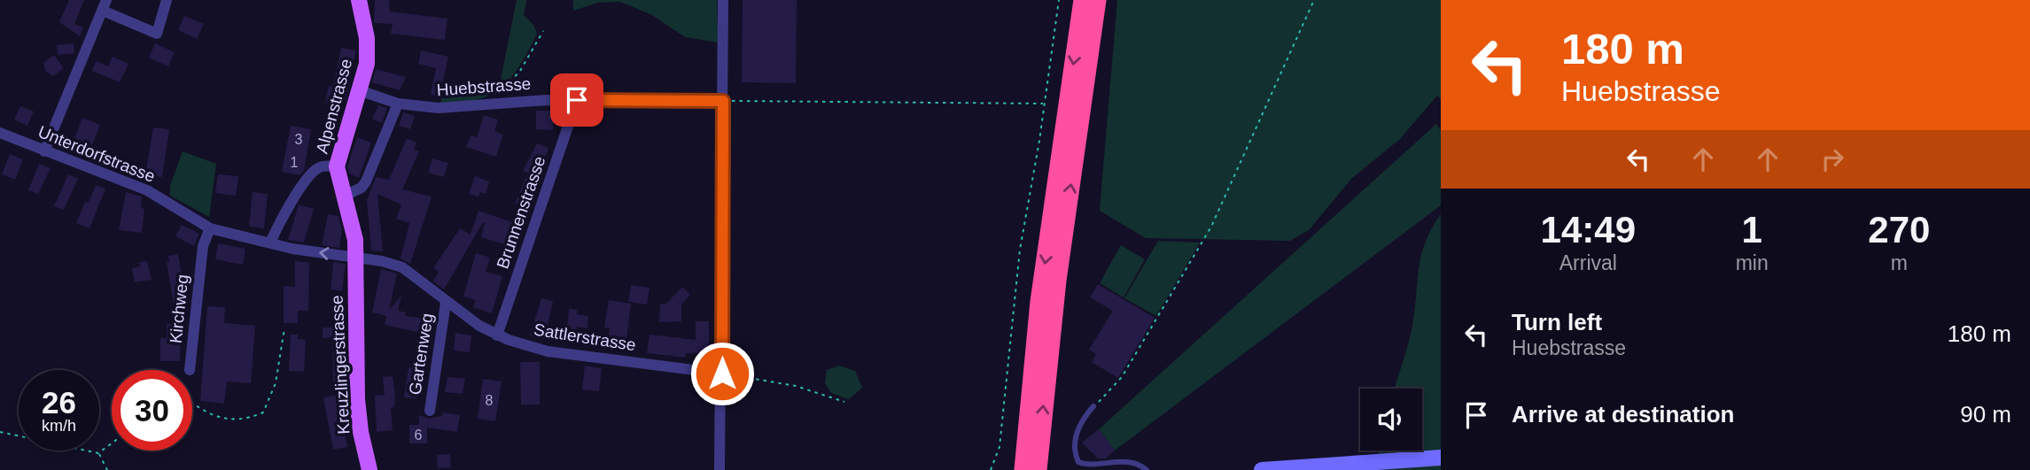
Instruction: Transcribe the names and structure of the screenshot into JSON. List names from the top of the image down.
{
  "streets": {
    "main road": ["Alpenstrasse", "Kreuzlingerstrasse"],
    "street": [
      "Huebstrasse",
      "Unterdorfstrasse",
      "Brunnenstrasse",
      "Kirchweg",
      "Sattlerstrasse",
      "Gartenweg"
    ]
  },
  "crossings": [
    ["Huebstrasse", "Alpenstrasse"],
    ["Huebstrasse", "Brunnenstrasse"],
    ["Alpenstrasse", "Unterdorfstrasse"],
    ["Alpenstrasse", "Sattlerstrasse"],
    ["Alpenstrasse", "Kreuzlingerstrasse"],
    ["Unterdorfstrasse", "Kirchweg"],
    ["Unterdorfstrasse", "Sattlerstrasse"],
    ["Unterdorfstrasse", "Kreuzlingerstrasse"],
    ["Brunnenstrasse", "Sattlerstrasse"],
    ["Sattlerstrasse", "Gartenweg"],
    ["Sattlerstrasse", "Kreuzlingerstrasse"]
  ],
  "house_numbers": [
    "3",
    "1",
    "8",
    "6"
  ],
  "page": {
    "turn": ["180 m", "Huebstrasse"],
    "eta": [
      "14:49",
      "Arrival",
      "1",
      "min",
      "270",
      "m"
    ],
    "list": [
      {
        "name": "Turn left",
        "note": "Huebstrasse",
        "value": "180 m"
      },
      {
        "name": "Arrive at destination",
        "value": "90 m"
      }
    ],
    "speed": "26 km/h",
    "limit": "30"
  }
}
